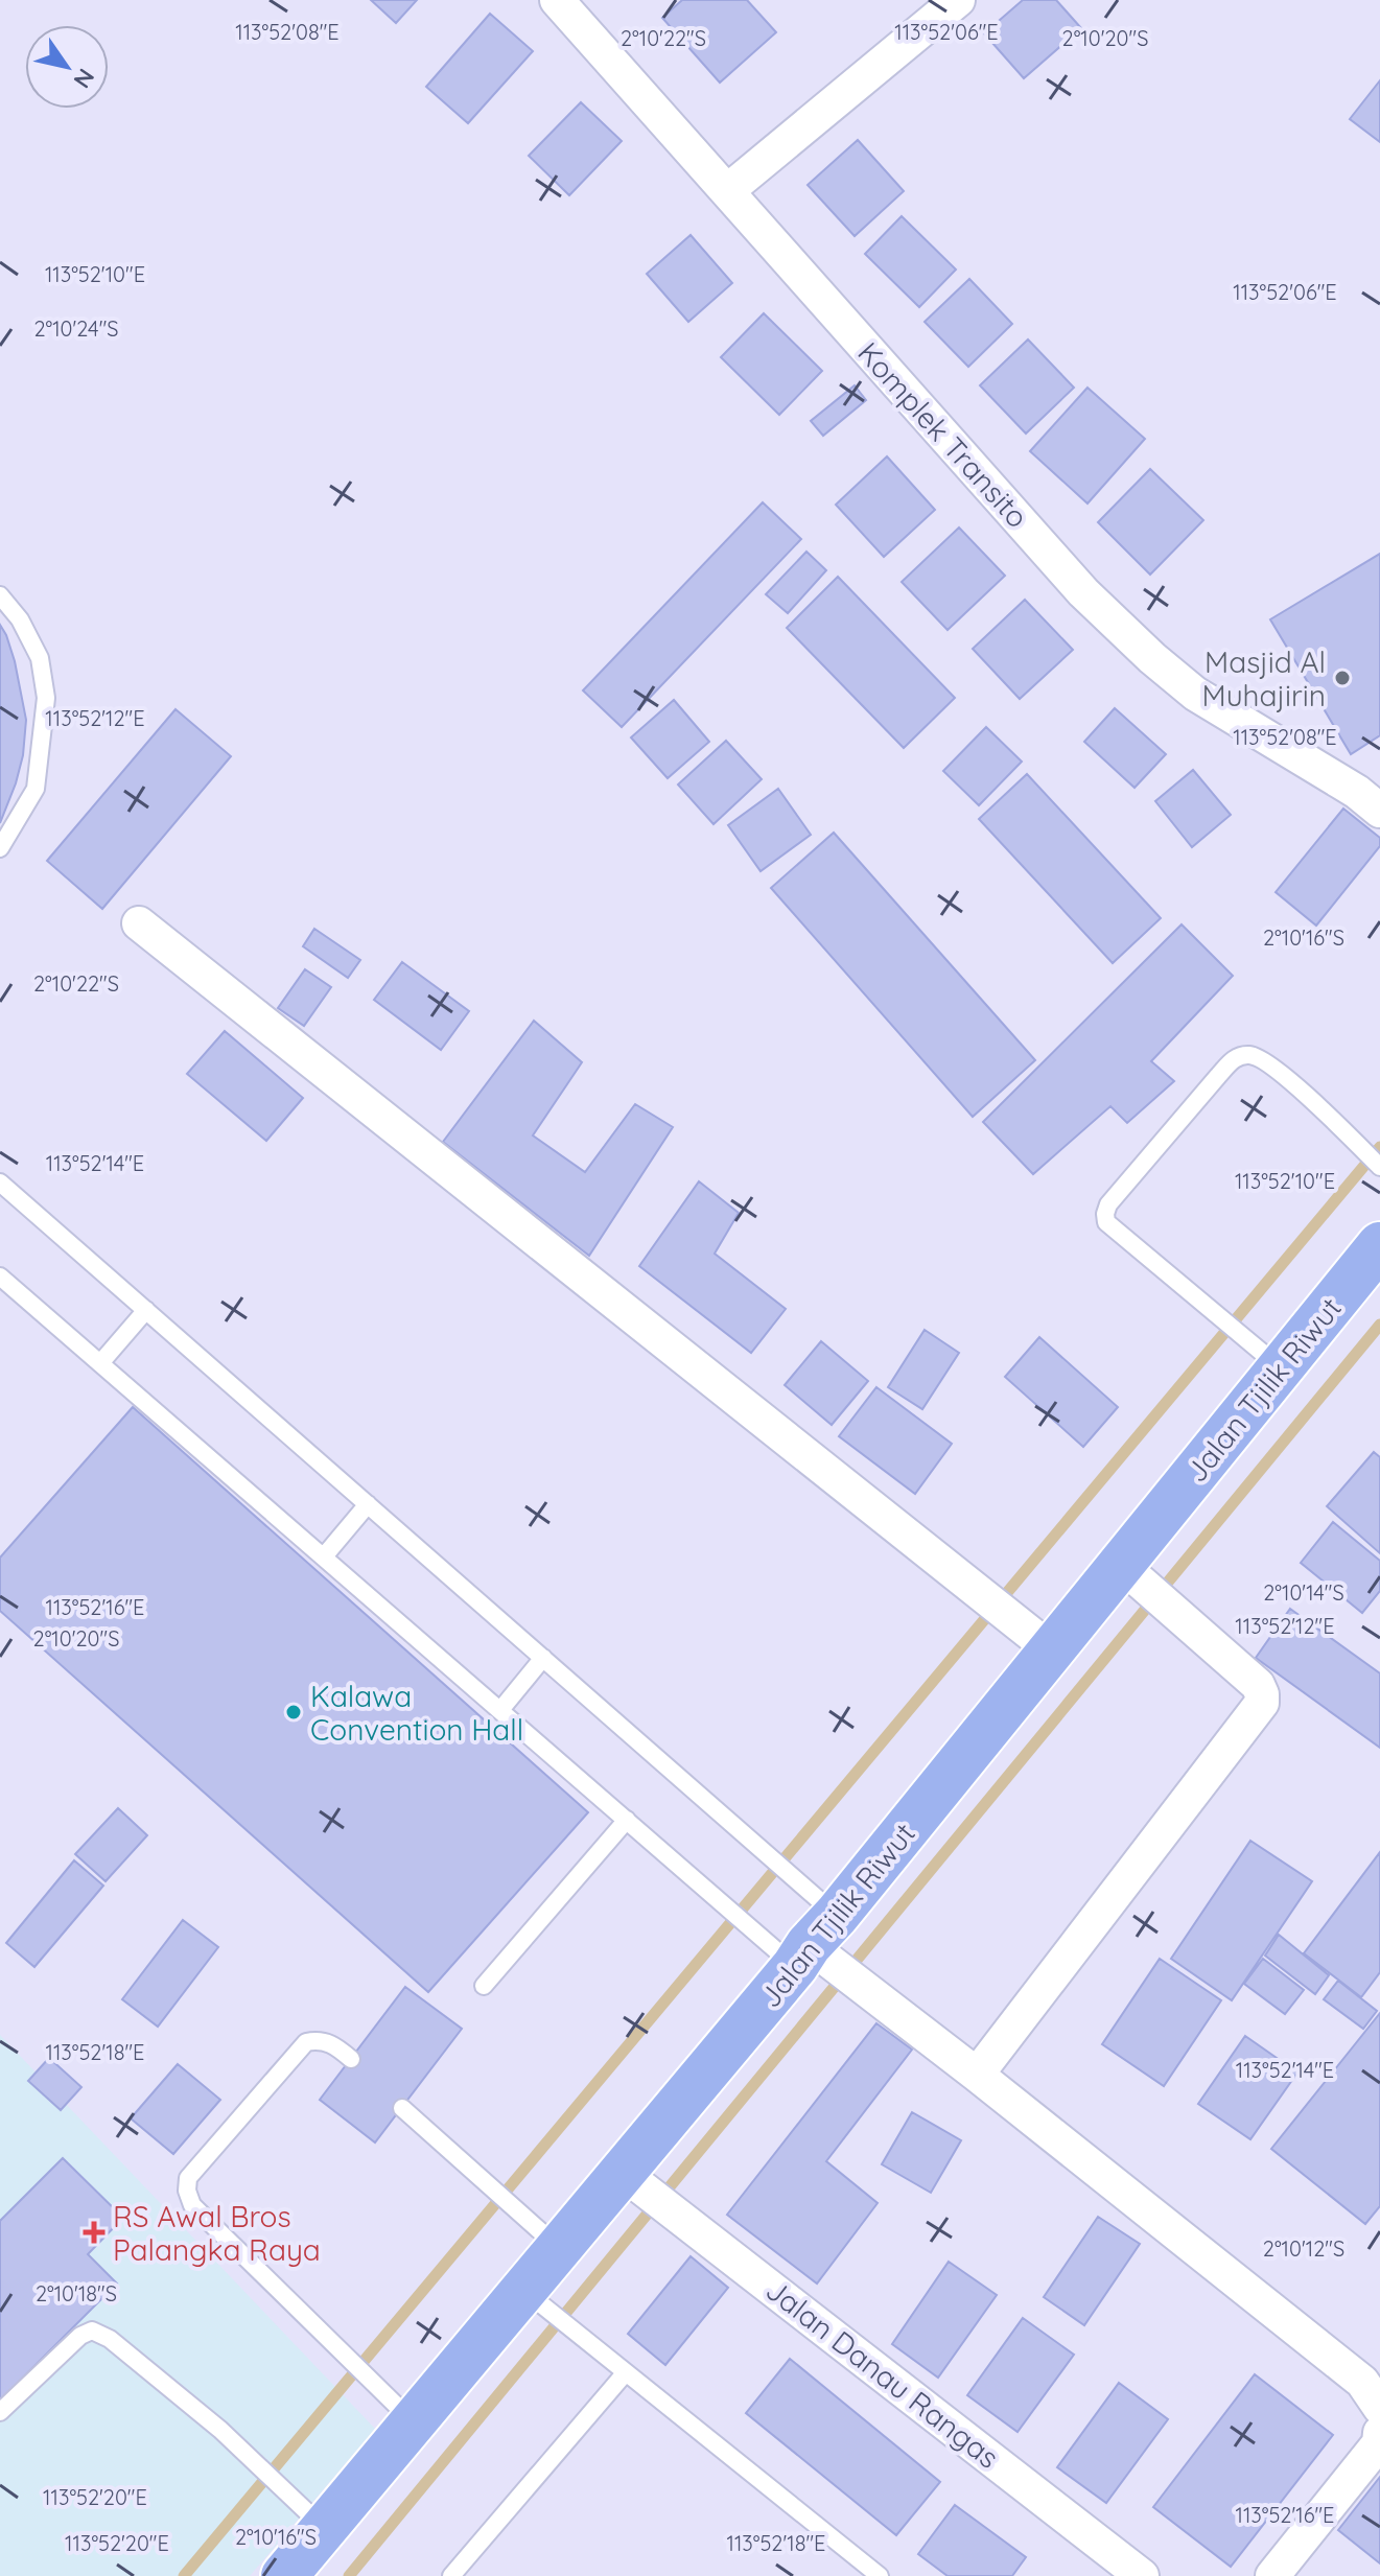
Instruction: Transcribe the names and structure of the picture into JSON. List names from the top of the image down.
{
  "streets": {
    "highway": ["Jalan Tjilik Riwut"],
    "street": ["Komplek Transito", "Jalan Danau Rangas"]
  },
  "crossings": [
    ["Jalan Tjilik Riwut", "Jalan Danau Rangas"]
  ],
  "places": {
    "other": ["Masjid Al Muhajirin", "Kalawa Convention Hall"],
    "health": ["RS Awal Bros Palangka Raya"]
  },
  "north": "bottom right",
  "coordinates": [
    "113°52'08\"E",
    "113°52'06\"E",
    "2°10'22\"S",
    "2°10'20\"S",
    "113°52'10\"E",
    "2°10'24\"S",
    "113°52'12\"E",
    "2°10'16\"S",
    "113°52'14\"E",
    "2°10'14\"S",
    "113°52'16\"E",
    "113°52'18\"E",
    "2°10'12\"S",
    "2°10'18\"S",
    "113°52'20\"E"
  ]
}
